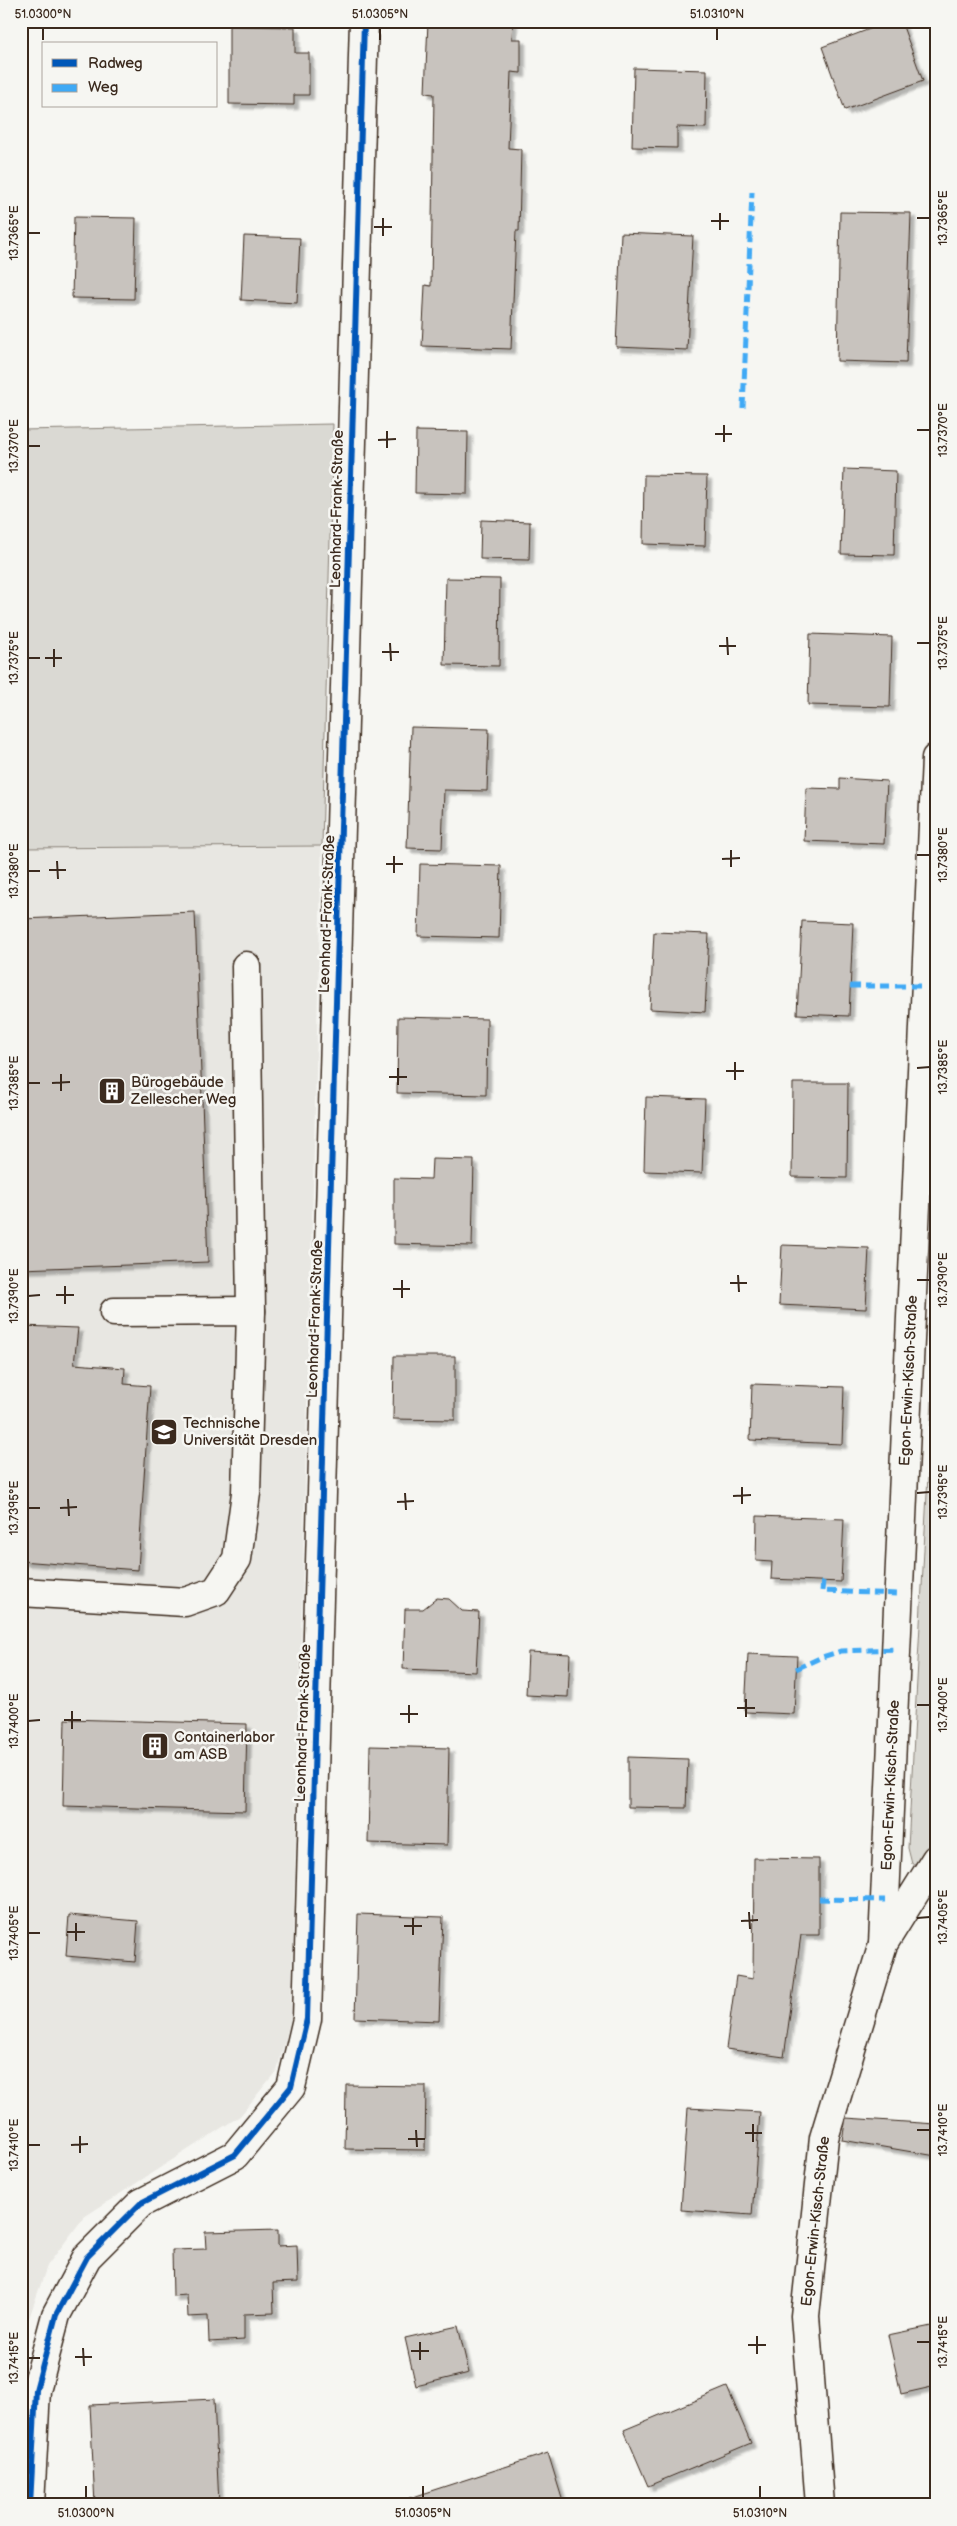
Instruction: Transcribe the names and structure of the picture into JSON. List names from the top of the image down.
{
  "streets": {
    "street": ["Leonhard-Frank-Straße", "Egon-Erwin-Kisch-Straße"]
  },
  "places": {
    "building": ["Bürogebäude Zellescher Weg", "Containerlabor am ASB"],
    "school or university": ["Technische Universität Dresden"]
  },
  "legend": ["Radweg", "Weg"],
  "coordinates": [
    "51.0300°N",
    "51.0305°N",
    "51.0310°N",
    "13.7365°E",
    "13.7370°E",
    "13.7375°E",
    "13.7380°E",
    "13.7385°E",
    "13.7390°E",
    "13.7395°E",
    "13.7400°E",
    "13.7405°E",
    "13.7410°E",
    "13.7415°E"
  ]
}
